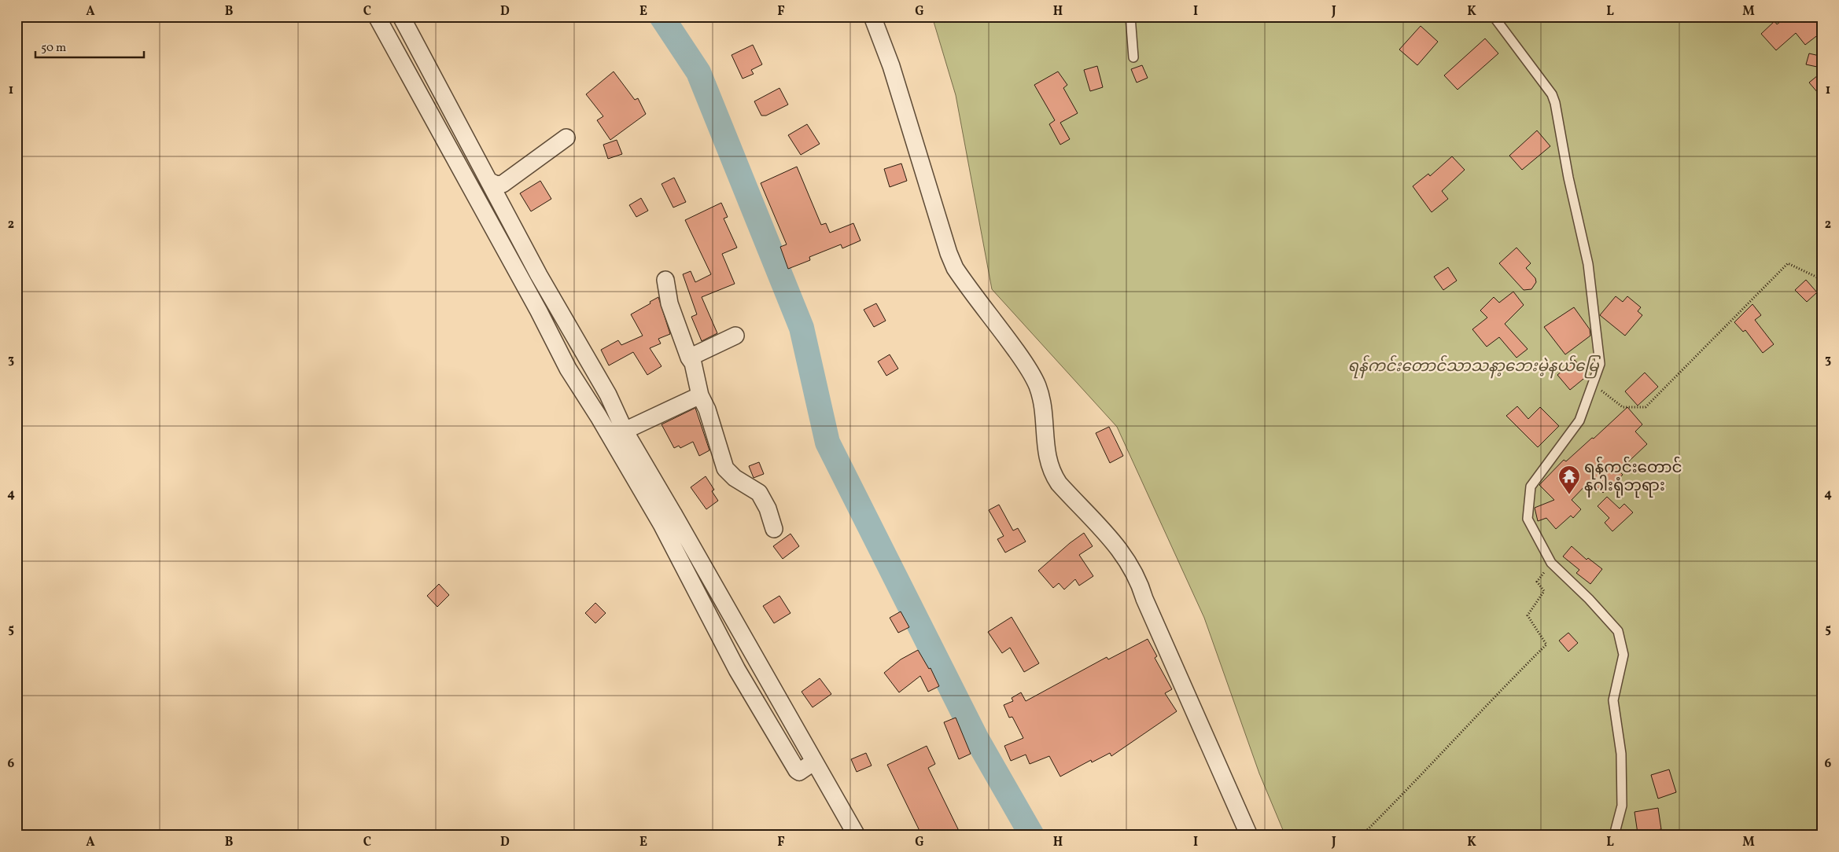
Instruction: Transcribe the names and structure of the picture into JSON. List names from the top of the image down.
{
  "parks": ["ရန်ကင်းတောင်သာသနာ့ဘေးမဲ့နယ်မြေ"],
  "places": {
    "temple": ["ရန်ကင်းတောင် နဂါးရုံဘုရား"]
  },
  "scale_bar": "50 m",
  "grid": {
    "columns": [
      "A",
      "B",
      "C",
      "D",
      "E",
      "F",
      "G",
      "H",
      "I",
      "J",
      "K",
      "L",
      "M"
    ],
    "rows": [
      "1",
      "2",
      "3",
      "4",
      "5",
      "6"
    ]
  }
}
